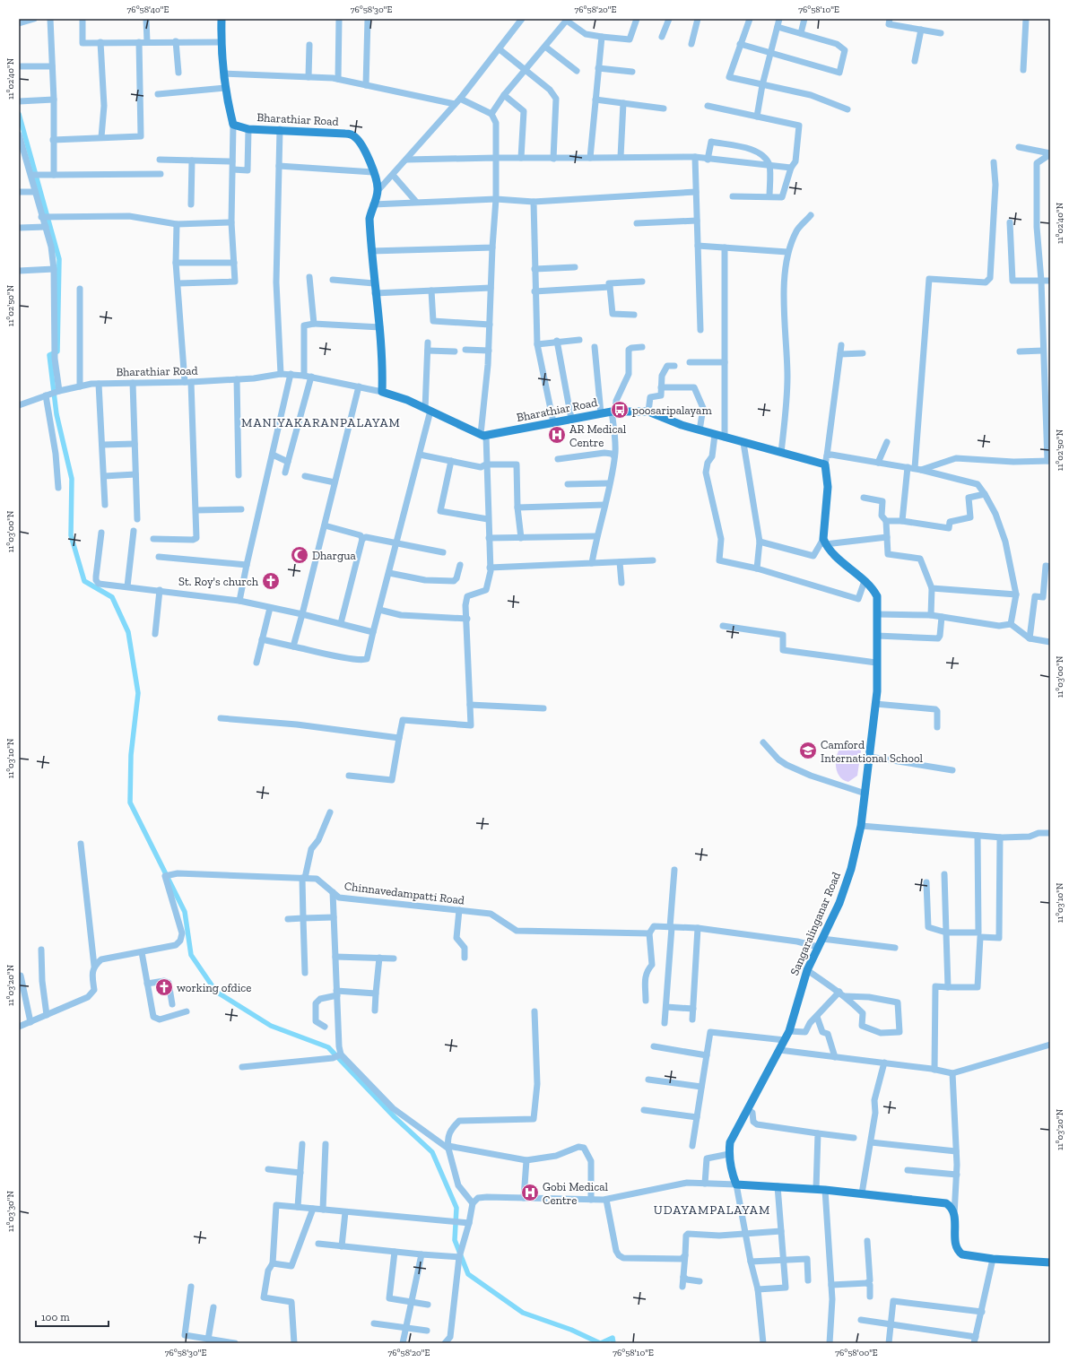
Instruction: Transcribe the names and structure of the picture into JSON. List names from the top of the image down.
{
  "streets": {
    "main road": ["Bharathiar Road", "Sangaralinganar Road"],
    "street": ["Chinnavedampatti Road"]
  },
  "crossings": [
    ["Chinnavedampatti Road", "Sangaralinganar Road"]
  ],
  "districts": ["MANIYAKARANPALAYAM", "UDAYAMPALAYAM"],
  "places": {
    "bus stop": ["poosaripalayam"],
    "hospital": ["AR Medical Centre", "Gobi Medical Centre"],
    "mosque": ["Dhargua"],
    "church": ["St. Roy's church", "working ofdice"],
    "school or university": ["Camford International School"]
  },
  "scale_bar": "100 m",
  "coordinates": [
    "76°58'40\"E",
    "76°58'30\"E",
    "76°58'20\"E",
    "76°58'10\"E",
    "11°02'40\"N",
    "11°02'50\"N",
    "11°03'00\"N",
    "11°03'10\"N",
    "11°03'20\"N",
    "11°03'30\"N",
    "76°58'00\"E"
  ]
}
